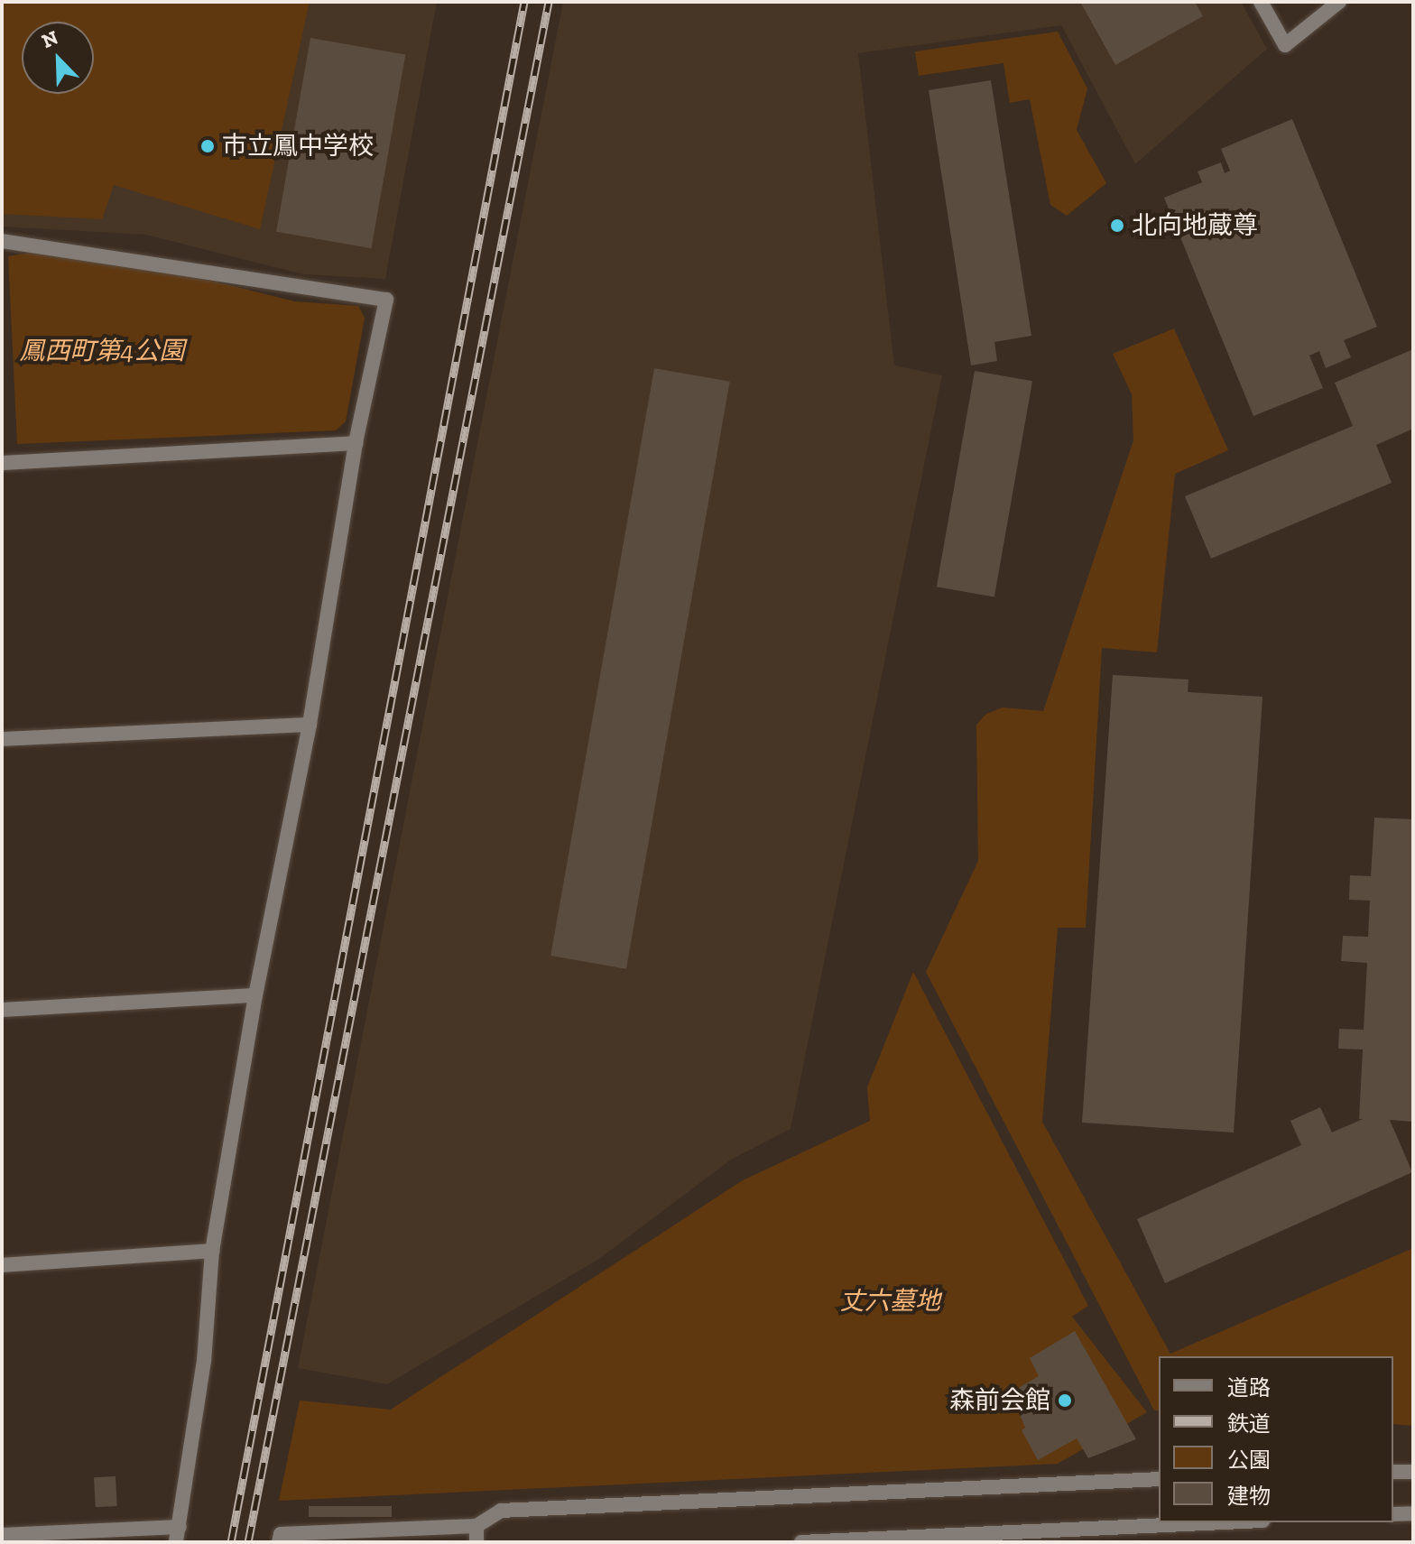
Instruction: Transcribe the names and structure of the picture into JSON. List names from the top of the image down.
{
  "parks": ["鳳西町第4公園", "丈六墓地"],
  "places": ["市立鳳中学校", "北向地蔵尊", "森前会館"],
  "legend": [
    "道路",
    "鉄道",
    "公園",
    "建物"
  ],
  "north": "top left"
}
